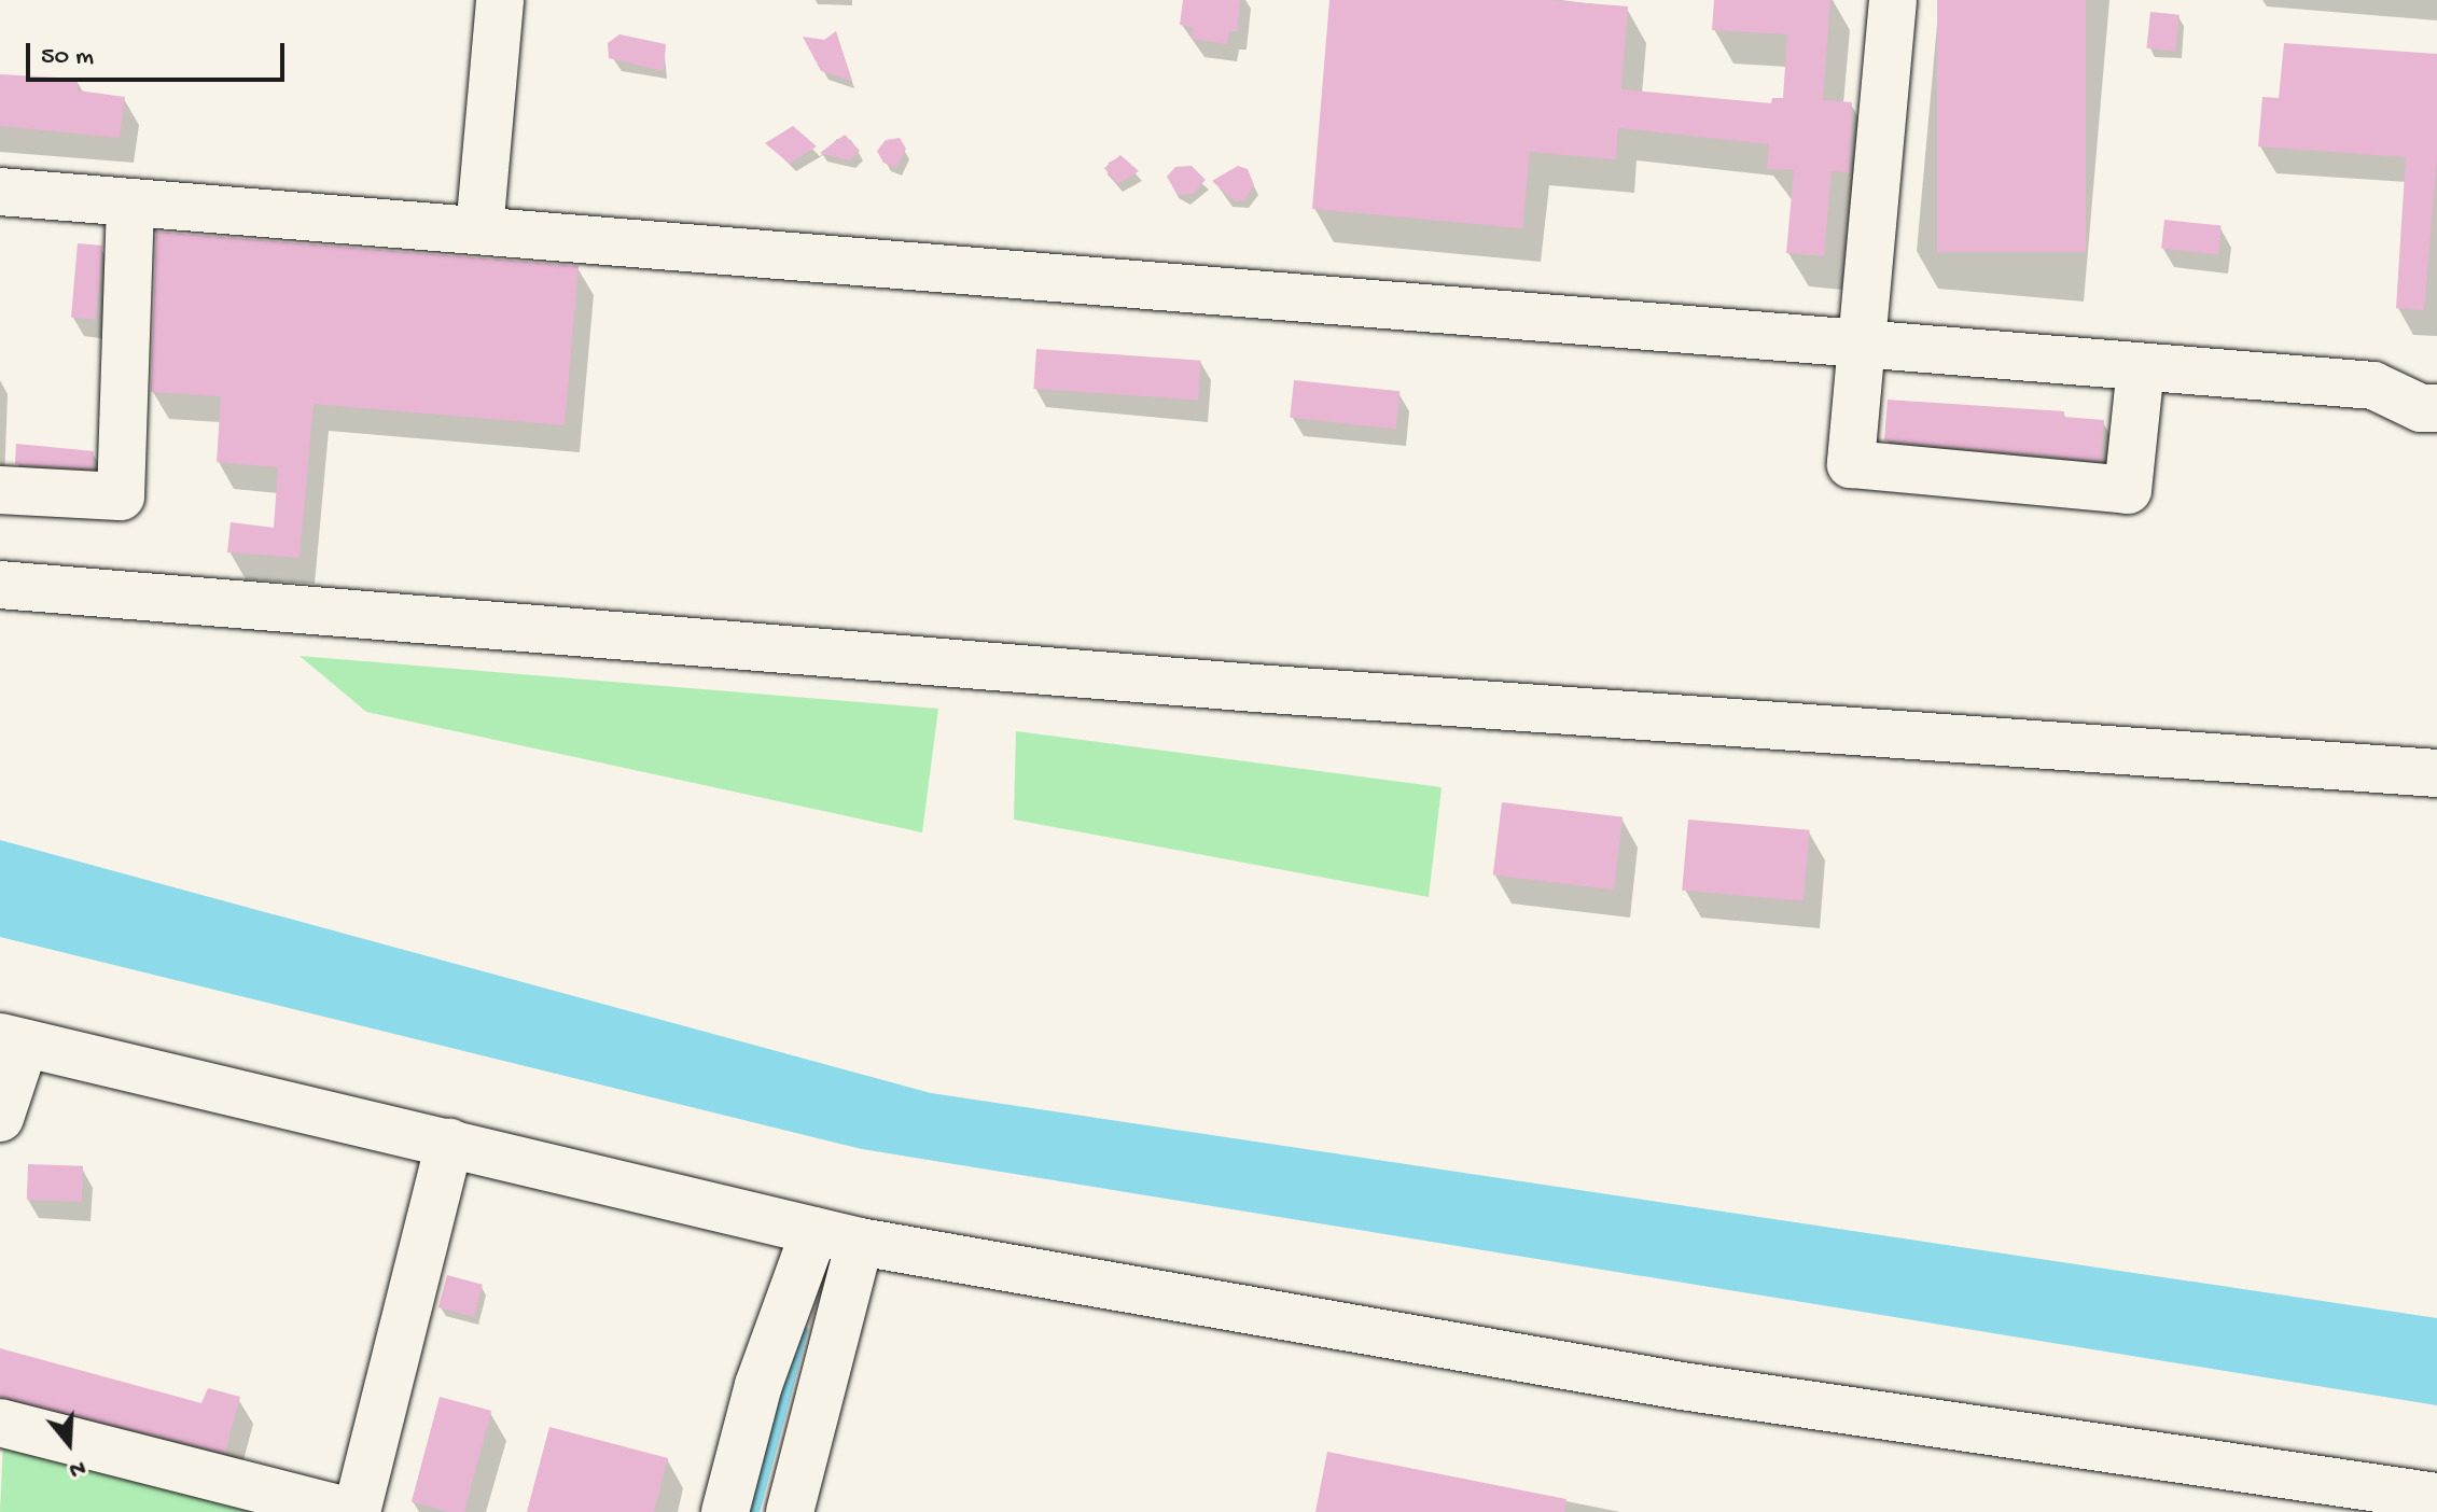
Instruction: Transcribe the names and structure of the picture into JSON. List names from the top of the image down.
{
  "scale_bar": "50 m",
  "north": "bottom"
}
